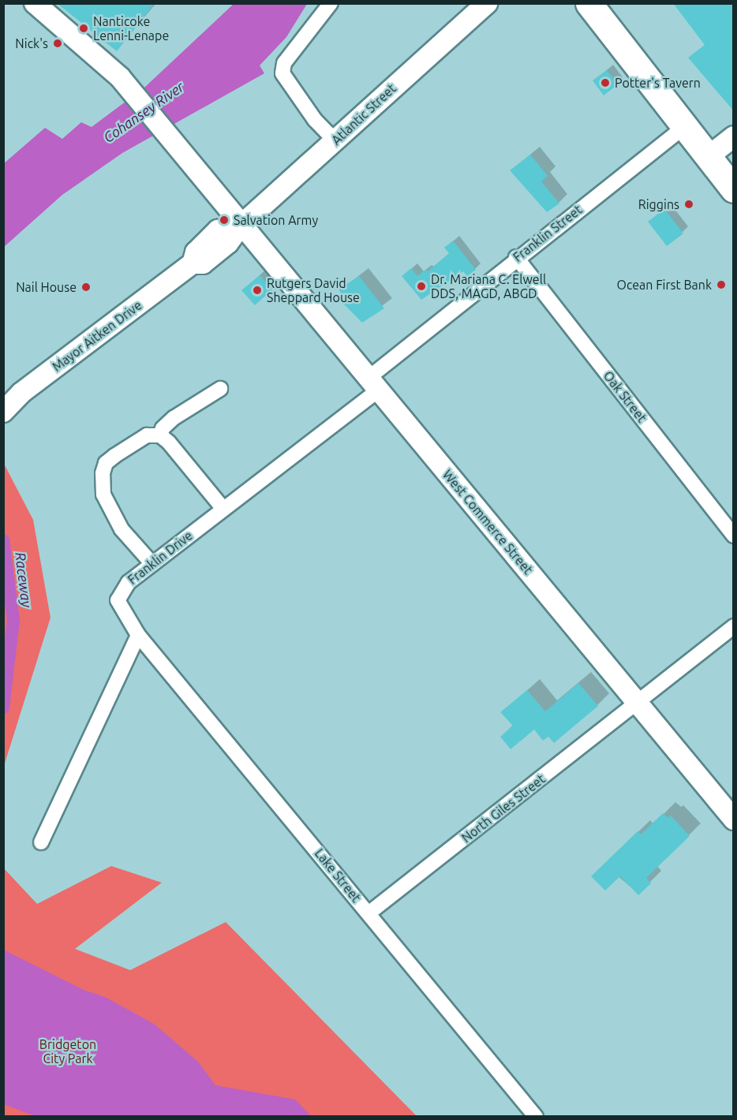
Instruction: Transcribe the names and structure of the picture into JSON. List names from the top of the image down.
{
  "streets": {
    "street": [
      "Atlantic Street",
      "Franklin Street",
      "Mayor Aitken Drive",
      "Oak Street",
      "West Commerce Street",
      "Franklin Drive",
      "North Giles Street",
      "Lake Street"
    ]
  },
  "crossings": [
    ["Atlantic Street", "Mayor Aitken Drive"],
    ["Atlantic Street", "West Commerce Street"],
    ["Franklin Street", "Oak Street"],
    ["Franklin Street", "West Commerce Street"],
    ["Franklin Street", "Franklin Drive"],
    ["Mayor Aitken Drive", "West Commerce Street"],
    ["West Commerce Street", "Franklin Drive"],
    ["West Commerce Street", "North Giles Street"],
    ["Franklin Drive", "Lake Street"],
    ["North Giles Street", "Lake Street"]
  ],
  "water": ["Cohansey River", "Raceway"],
  "parks": ["Bridgeton City Park"],
  "places": [
    "Nanticoke Lenni-Lenape",
    "Nick's",
    "Potter's Tavern",
    "Riggins",
    "Salvation Army",
    "Ocean First Bank",
    "Dr. Mariana C. Elwell DDS, MAGD, ABGD",
    "Nail House",
    "Rutgers David Sheppard House"
  ]
}
